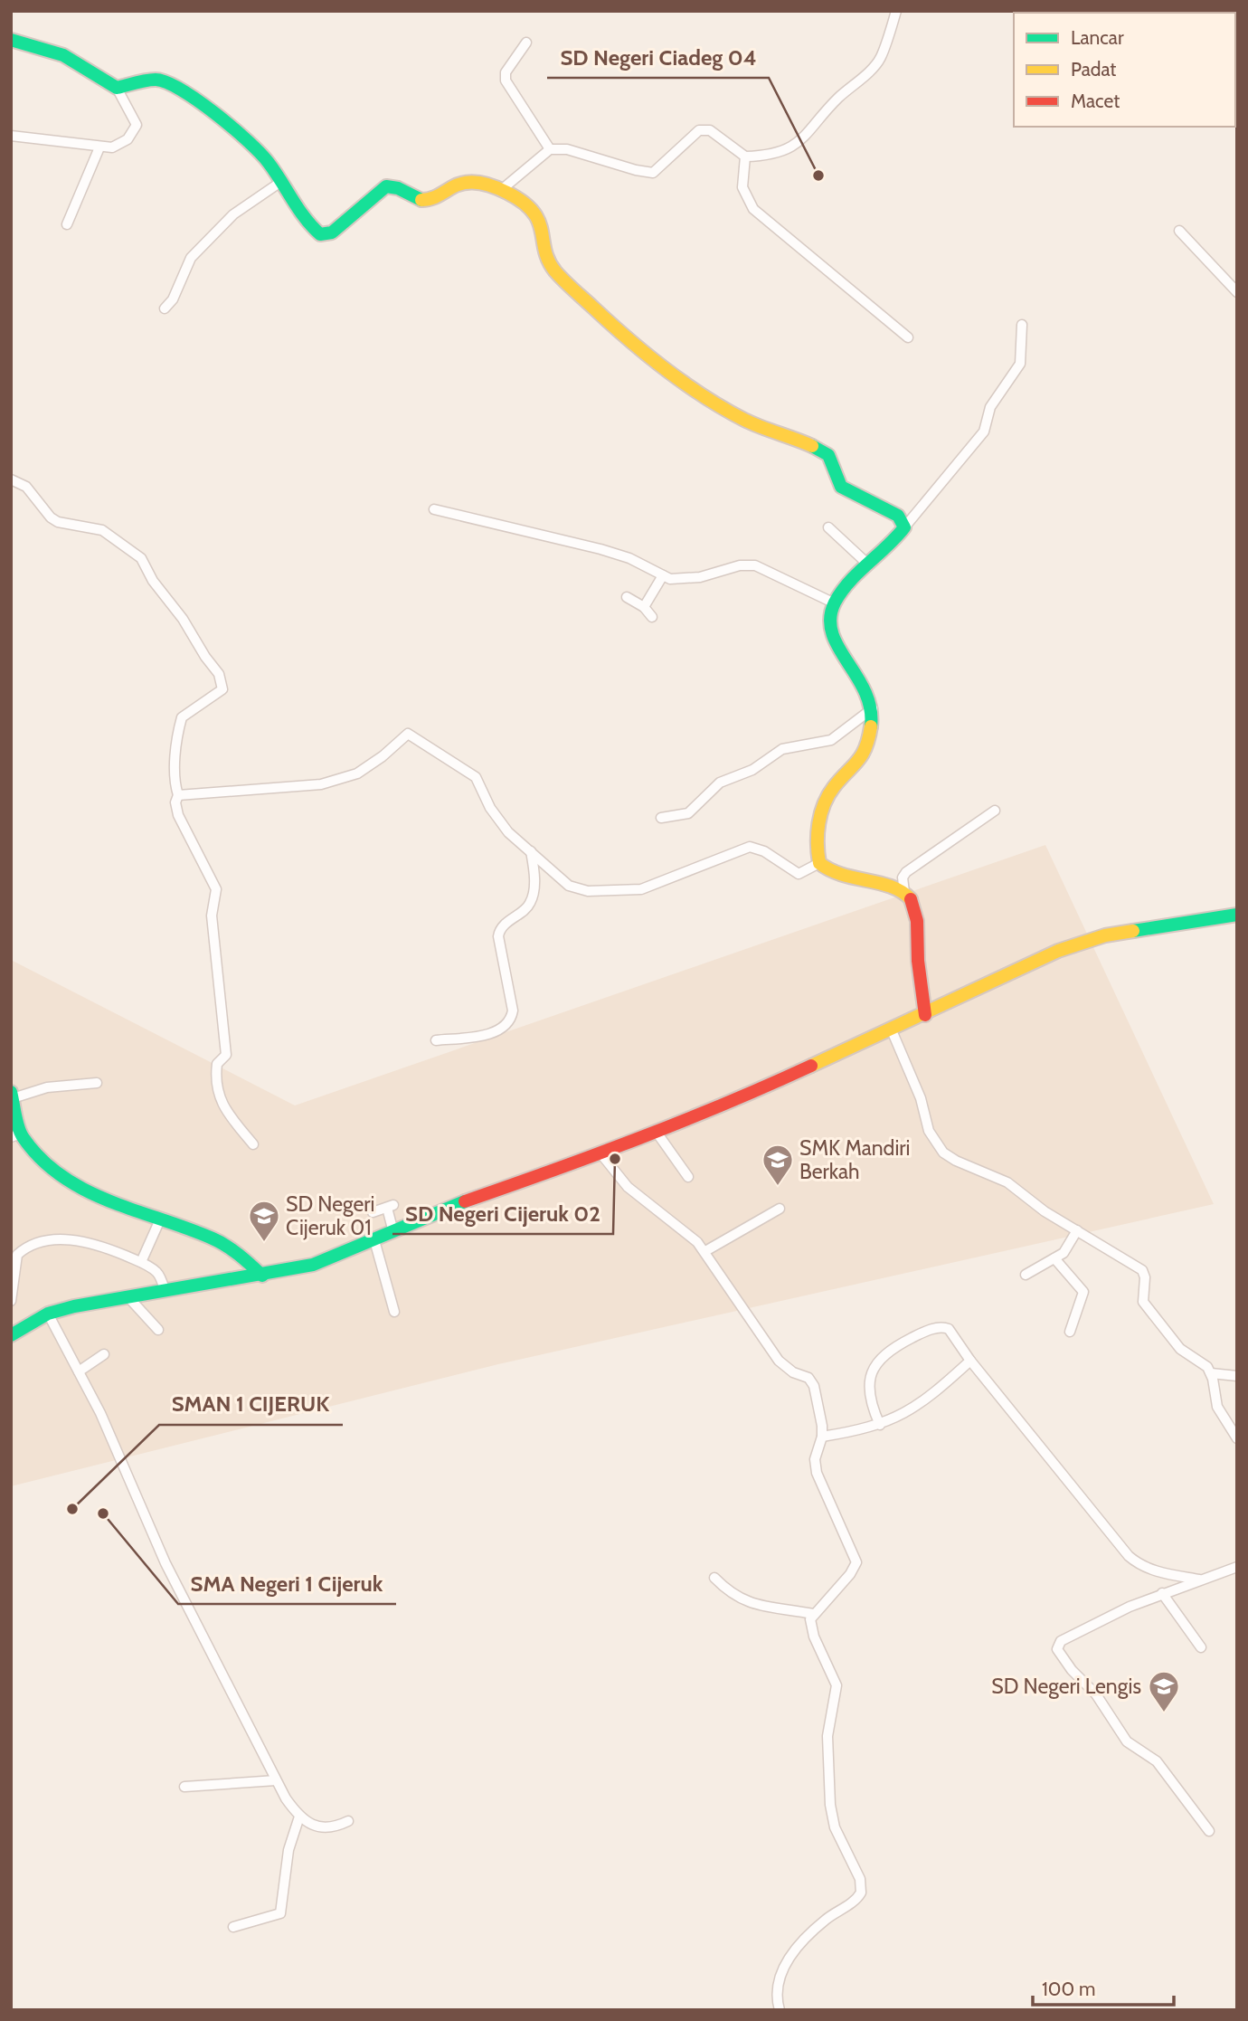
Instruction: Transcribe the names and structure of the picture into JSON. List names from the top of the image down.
{
  "places": {
    "other": [
      "SD Negeri Ciadeg 04",
      "SD Negeri Cijeruk 02",
      "SMAN 1 CIJERUK",
      "SMA Negeri 1 Cijeruk"
    ],
    "school or university": ["SMK Mandiri Berkah", "SD Negeri Cijeruk 01", "SD Negeri Lengis"]
  },
  "legend": ["Lancar", "Padat", "Macet"],
  "scale_bar": "100 m"
}
